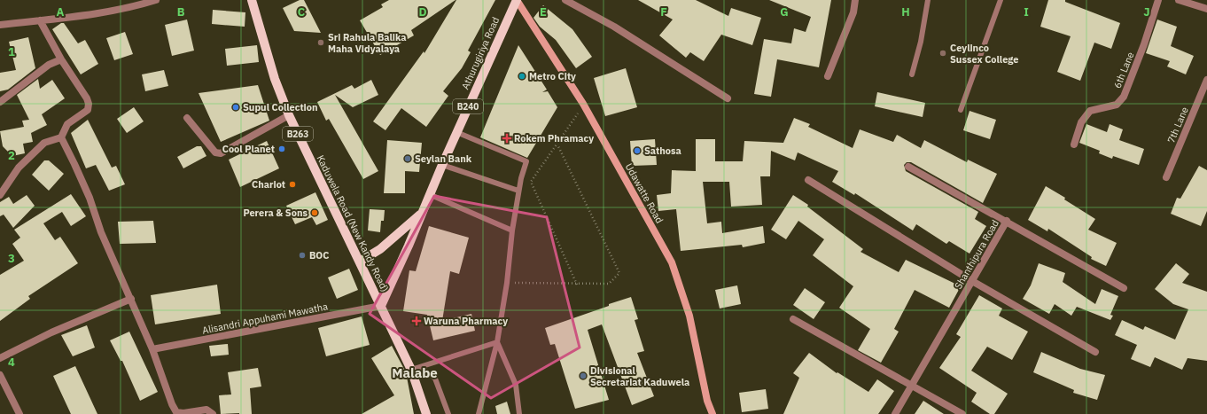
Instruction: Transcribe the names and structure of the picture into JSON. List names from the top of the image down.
{
  "streets": {
    "main road": [
      "Athurugiriya Road",
      "B240",
      "B263",
      "Kaduwela Road (New Kandy Road)"
    ],
    "street": [
      "6th Lane",
      "7th Lane",
      "Udawatte Road",
      "Shanthipura Road",
      "Alisandri Appuhami Mawatha"
    ]
  },
  "crossings": [
    ["Athurugiriya Road", "Udawatte Road"],
    ["Athurugiriya Road", "Kaduwela Road (New Kandy Road)"],
    ["Athurugiriya Road", "Alisandri Appuhami Mawatha"],
    ["Kaduwela Road (New Kandy Road)", "Alisandri Appuhami Mawatha"]
  ],
  "districts": ["Malabe"],
  "places": {
    "other": [
      "Sri Rahula Balika Maha Vidyalaya",
      "Ceylinco Sussex College",
      "Metro City",
      "Supul Collection",
      "Cool Planet",
      "Sathosa",
      "Seylan Bank",
      "Chariot",
      "Perera & Sons",
      "BOC",
      "Divisional Secretariat Kaduwela"
    ],
    "health": ["Rokem Phramacy", "Waruna Pharmacy"]
  },
  "grid": {
    "columns": [
      "A",
      "B",
      "C",
      "D",
      "E",
      "F",
      "G",
      "H",
      "I",
      "J"
    ],
    "rows": [
      "1",
      "2",
      "3",
      "4"
    ]
  }
}
